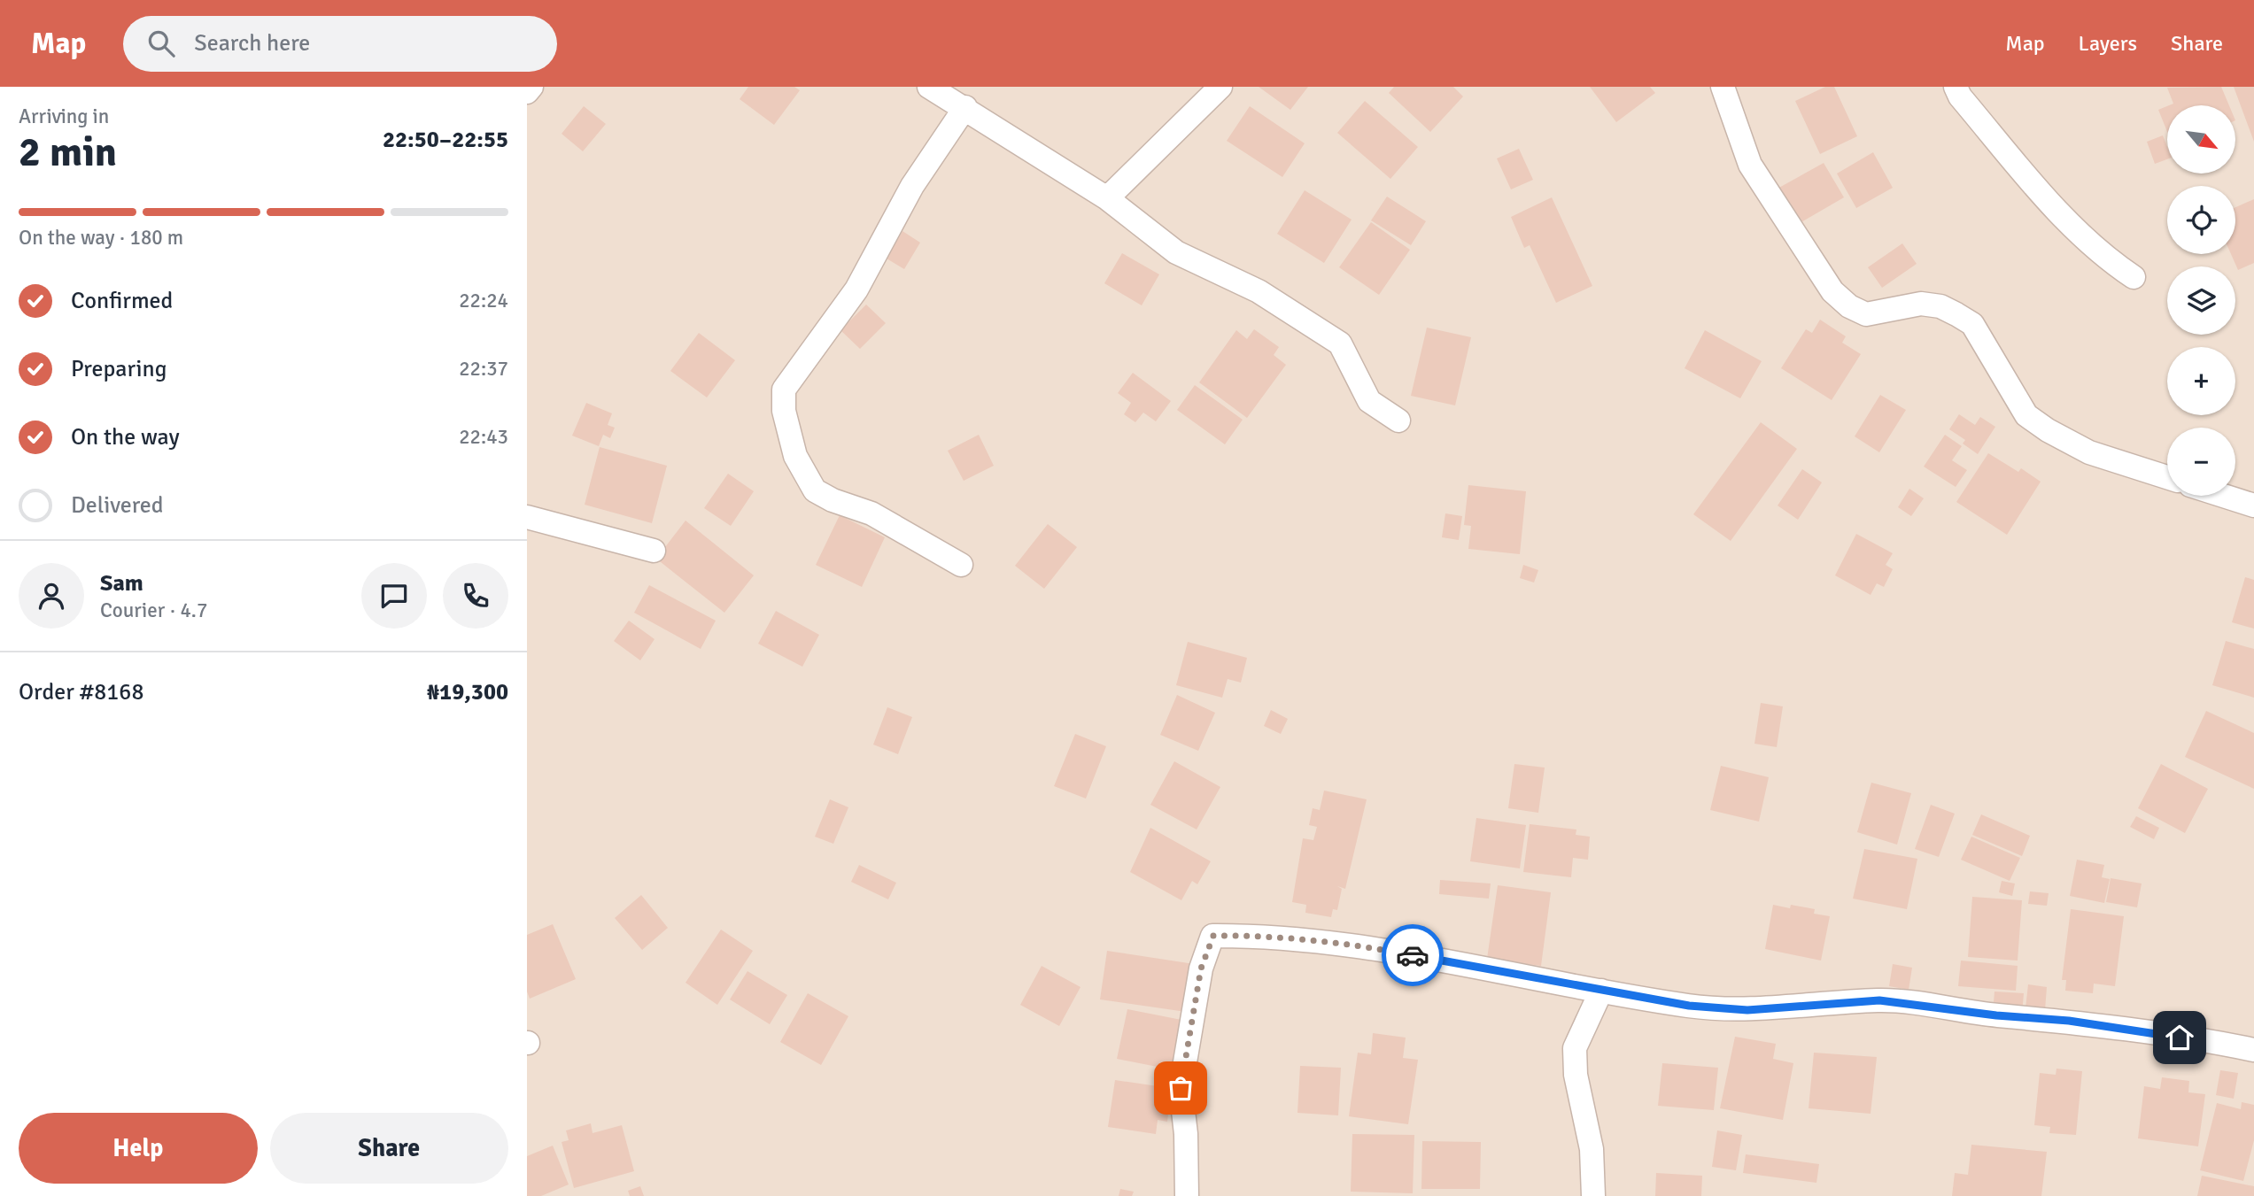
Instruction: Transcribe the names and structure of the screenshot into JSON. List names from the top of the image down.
{
  "north": "bottom right",
  "page": {
    "header": "Map",
    "search": "Search here",
    "nav": ["Map", "Layers", "Share"],
    "heading": ["2 min", "Arriving in", "22:50–22:55"],
    "panel": [
      "Sam",
      "Courier · 4.7",
      "Order #8168",
      "₦19,300"
    ],
    "map_buttons": ["+", "−"],
    "bar": "On the way · 180 m",
    "list": [
      ["Confirmed", "22:24"],
      ["Preparing", "22:37"],
      ["On the way", "22:43"],
      "Delivered"
    ],
    "buttons": ["Help", "Share"]
  }
}
